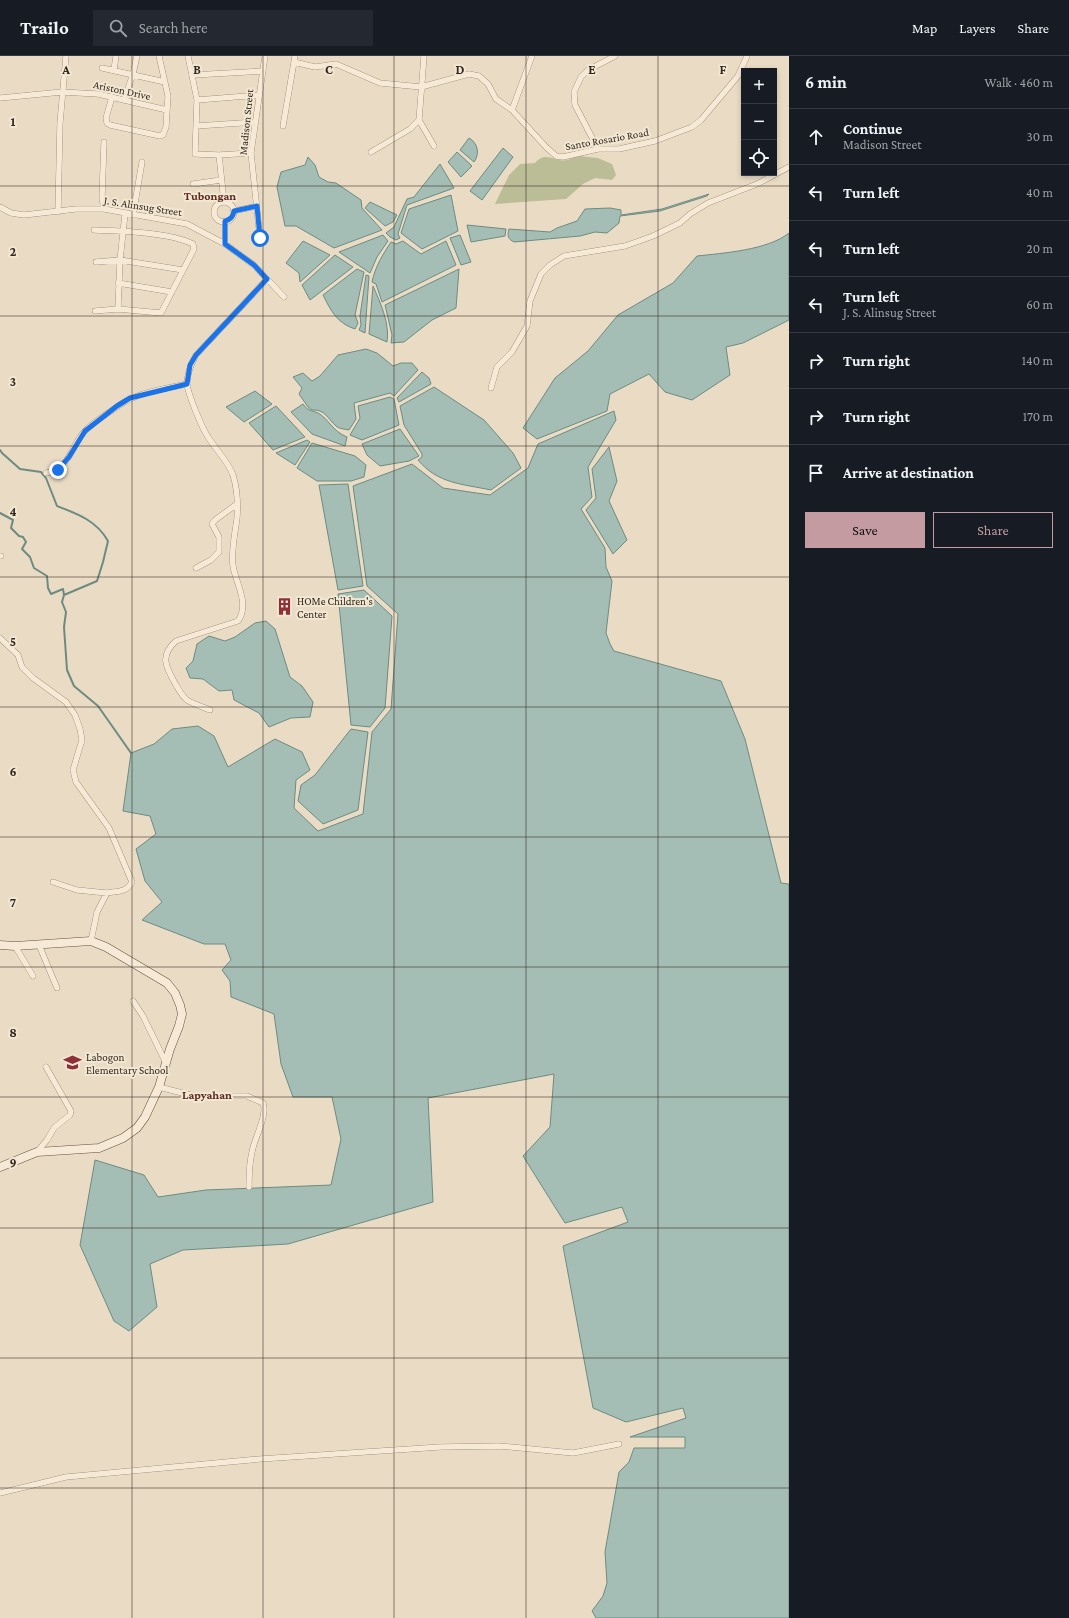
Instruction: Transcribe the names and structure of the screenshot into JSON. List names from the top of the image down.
{
  "streets": {
    "street": [
      "Ariston Drive",
      "Madison Street",
      "Santo Rosario Road",
      "J. S. Alinsug Street"
    ]
  },
  "districts": ["Tubongan", "Lapyahan"],
  "places": {
    "building": ["HOMe Children's Center"],
    "school or university": ["Labogon Elementary School"]
  },
  "page": {
    "header": "Trailo",
    "search": "Search here",
    "nav": ["Map", "Layers", "Share"],
    "heading": ["6 min", "Walk · 460 m"],
    "map_buttons": ["+", "−"],
    "list": [
      ["Continue", "Madison Street", "30 m"],
      ["Turn left", "40 m"],
      ["Turn left", "20 m"],
      ["Turn left", "J. S. Alinsug Street", "60 m"],
      ["Turn right", "140 m"],
      ["Turn right", "170 m"],
      "Arrive at destination"
    ],
    "buttons": ["Save", "Share"]
  },
  "grid": {
    "columns": [
      "A",
      "B",
      "C",
      "D",
      "E",
      "F"
    ],
    "rows": [
      "1",
      "2",
      "3",
      "4",
      "5",
      "6",
      "7",
      "8",
      "9"
    ]
  }
}
